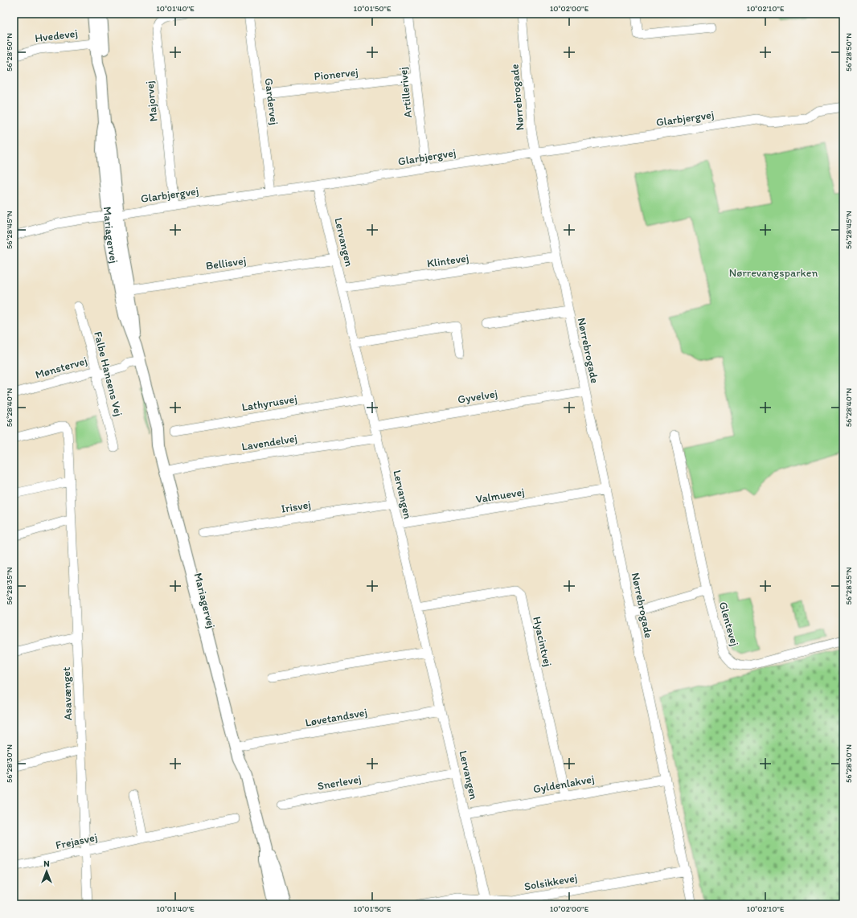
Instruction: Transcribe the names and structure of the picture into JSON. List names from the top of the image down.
{
  "streets": {
    "street": [
      "Hvedevej",
      "Pionervej",
      "Artillerivej",
      "Nørrebrogade",
      "Majorvej",
      "Gardervej",
      "Glarbjergvej",
      "Mariagervej",
      "Lervangen",
      "Klintevej",
      "Bellisvej",
      "Mønstervej",
      "Falbe Hansens Vej",
      "Gyvelvej",
      "Lathyrusvej",
      "Lavendelvej",
      "Valmuevej",
      "Irisvej",
      "Glentevej",
      "Hyacintvej",
      "Asavænget",
      "Løvetandsvej",
      "Snerlevej",
      "Gyldenlakvej",
      "Frejasvej",
      "Solsikkevej"
    ]
  },
  "crossings": [
    ["Hvedevej", "Mariagervej"],
    ["Pionervej", "Artillerivej"],
    ["Pionervej", "Gardervej"],
    ["Artillerivej", "Glarbjergvej"],
    ["Nørrebrogade", "Glarbjergvej"],
    ["Nørrebrogade", "Klintevej"],
    ["Nørrebrogade", "Gyvelvej"],
    ["Nørrebrogade", "Valmuevej"],
    ["Nørrebrogade", "Glentevej"],
    ["Nørrebrogade", "Gyldenlakvej"],
    ["Nørrebrogade", "Solsikkevej"],
    ["Majorvej", "Glarbjergvej"],
    ["Gardervej", "Glarbjergvej"],
    ["Glarbjergvej", "Mariagervej"],
    ["Glarbjergvej", "Lervangen"],
    ["Mariagervej", "Bellisvej"],
    ["Mariagervej", "Lavendelvej"],
    ["Mariagervej", "Løvetandsvej"],
    ["Lervangen", "Klintevej"],
    ["Lervangen", "Bellisvej"],
    ["Lervangen", "Gyvelvej"],
    ["Lervangen", "Lathyrusvej"],
    ["Lervangen", "Lavendelvej"],
    ["Lervangen", "Valmuevej"],
    ["Lervangen", "Irisvej"],
    ["Lervangen", "Hyacintvej"],
    ["Lervangen", "Løvetandsvej"],
    ["Lervangen", "Snerlevej"],
    ["Lervangen", "Gyldenlakvej"],
    ["Lervangen", "Solsikkevej"],
    ["Mønstervej", "Falbe Hansens Vej"],
    ["Hyacintvej", "Gyldenlakvej"],
    ["Asavænget", "Frejasvej"]
  ],
  "parks": ["Nørrevangsparken"],
  "north": "top",
  "coordinates": [
    "10°01'40\"E",
    "10°01'50\"E",
    "10°02'00\"E",
    "10°02'10\"E",
    "56°28'50\"N",
    "56°28'45\"N",
    "56°28'40\"N",
    "56°28'35\"N",
    "56°28'30\"N"
  ]
}
